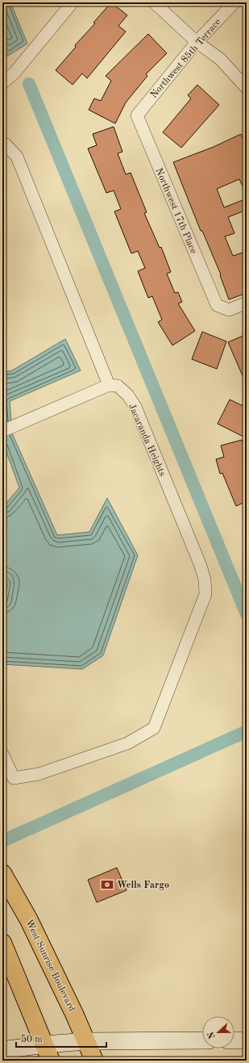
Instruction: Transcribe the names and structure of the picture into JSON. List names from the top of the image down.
{
  "streets": {
    "highway": ["West Sunrise Boulevard"],
    "street": ["Northwest 85th Terrace", "Northwest 17th Place", "Jacaranda Heights"]
  },
  "crossings": [
    ["Northwest 85th Terrace", "Northwest 17th Place"]
  ],
  "places": {
    "bank": ["Wells Fargo"]
  },
  "scale_bar": "50 m",
  "north": "left"
}
